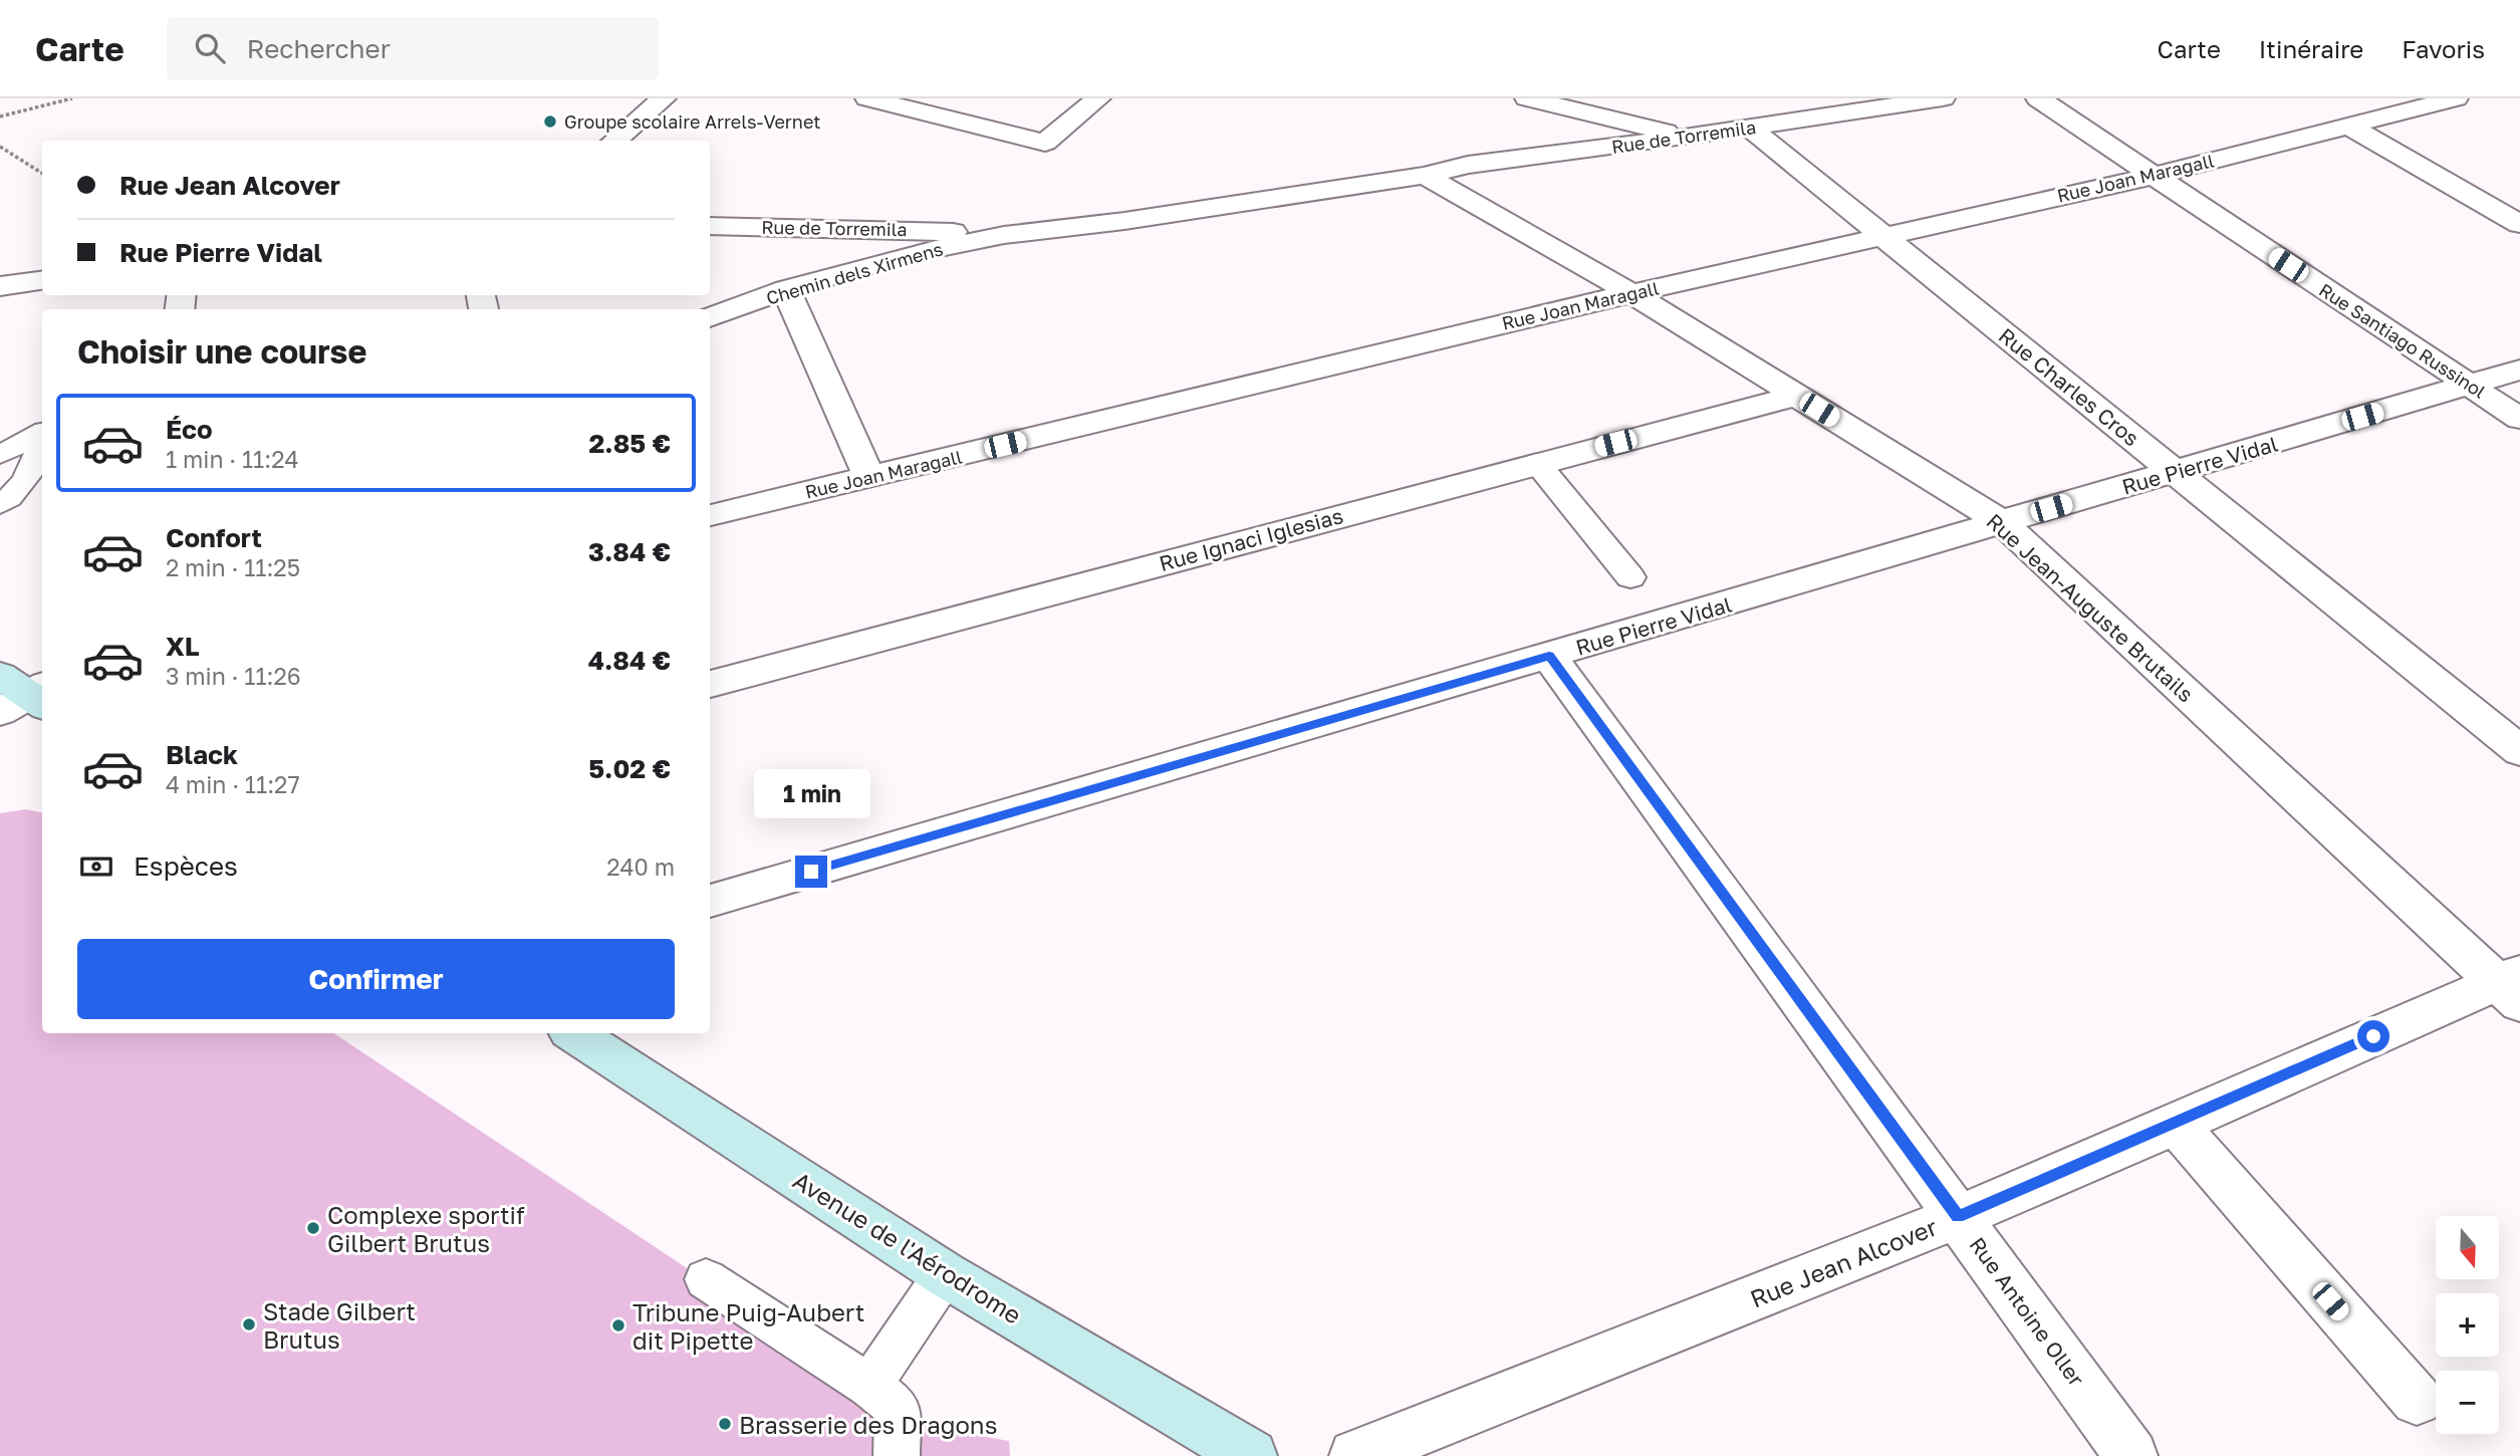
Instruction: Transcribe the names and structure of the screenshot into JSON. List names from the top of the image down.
{
  "streets": {
    "main road": ["Avenue de l'Aérodrome"],
    "street": [
      "Rue de Torremila",
      "Rue Joan Maragall",
      "Chemin dels Xirmens",
      "Rue Santiago Russinol",
      "Rue Charles Cros",
      "Rue Pierre Vidal",
      "Rue Ignaci Iglesias",
      "Rue Jean-Auguste Brutails",
      "Rue Jean Alcover",
      "Rue Antoine Oller"
    ]
  },
  "crossings": [
    ["Rue de Torremila", "Chemin dels Xirmens"],
    ["Rue de Torremila", "Rue Charles Cros"],
    ["Rue de Torremila", "Rue Jean-Auguste Brutails"],
    ["Rue Joan Maragall", "Rue Santiago Russinol"],
    ["Rue Joan Maragall", "Rue Charles Cros"],
    ["Rue Joan Maragall", "Rue Jean-Auguste Brutails"],
    ["Rue Santiago Russinol", "Rue Pierre Vidal"],
    ["Rue Charles Cros", "Rue Pierre Vidal"],
    ["Rue Pierre Vidal", "Rue Jean-Auguste Brutails"],
    ["Rue Pierre Vidal", "Rue Antoine Oller"],
    ["Rue Ignaci Iglesias", "Rue Jean-Auguste Brutails"],
    ["Rue Jean-Auguste Brutails", "Rue Jean Alcover"],
    ["Rue Jean Alcover", "Rue Antoine Oller"]
  ],
  "places": [
    "Groupe scolaire Arrels-Vernet",
    "Complexe sportif Gilbert Brutus",
    "Stade Gilbert Brutus",
    "Tribune Puig-Aubert dit Pipette",
    "Brasserie des Dragons"
  ],
  "north": "bottom",
  "page": {
    "header": "Carte",
    "search": "Rechercher",
    "nav": ["Carte", "Itinéraire", "Favoris"],
    "banner": ["Rue Jean Alcover", "Rue Pierre Vidal"],
    "heading": "Choisir une course",
    "list": [
      {
        "name": "Éco",
        "note": "1 min · 11:24",
        "value": "2.85 €"
      },
      {
        "name": "Confort",
        "note": "2 min · 11:25",
        "value": "3.84 €"
      },
      {
        "name": "XL",
        "note": "3 min · 11:26",
        "value": "4.84 €"
      },
      {
        "name": "Black",
        "note": "4 min · 11:27",
        "value": "5.02 €"
      }
    ],
    "bubble": "1 min",
    "pay": ["Espèces", "240 m"],
    "buttons": "Confirmer",
    "map_buttons": ["+", "−"]
  }
}
